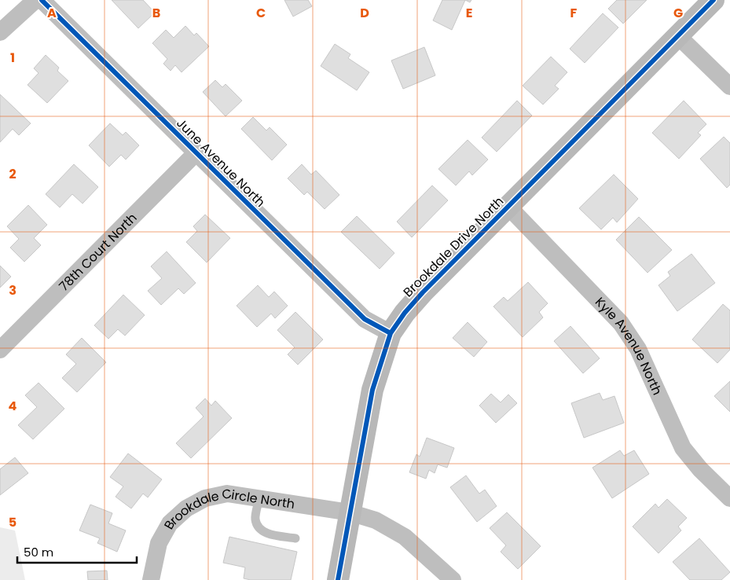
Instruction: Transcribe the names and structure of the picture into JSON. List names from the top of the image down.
{
  "streets": {
    "street": [
      "June Avenue North",
      "Brookdale Drive North",
      "78th Court North",
      "Kyle Avenue North",
      "Brookdale Circle North"
    ]
  },
  "crossings": [
    ["June Avenue North", "Brookdale Drive North"],
    ["June Avenue North", "78th Court North"],
    ["Brookdale Drive North", "Kyle Avenue North"],
    ["Brookdale Drive North", "Brookdale Circle North"]
  ],
  "scale_bar": "50 m",
  "grid": {
    "columns": [
      "A",
      "B",
      "C",
      "D",
      "E",
      "F",
      "G"
    ],
    "rows": [
      "1",
      "2",
      "3",
      "4",
      "5"
    ]
  }
}
